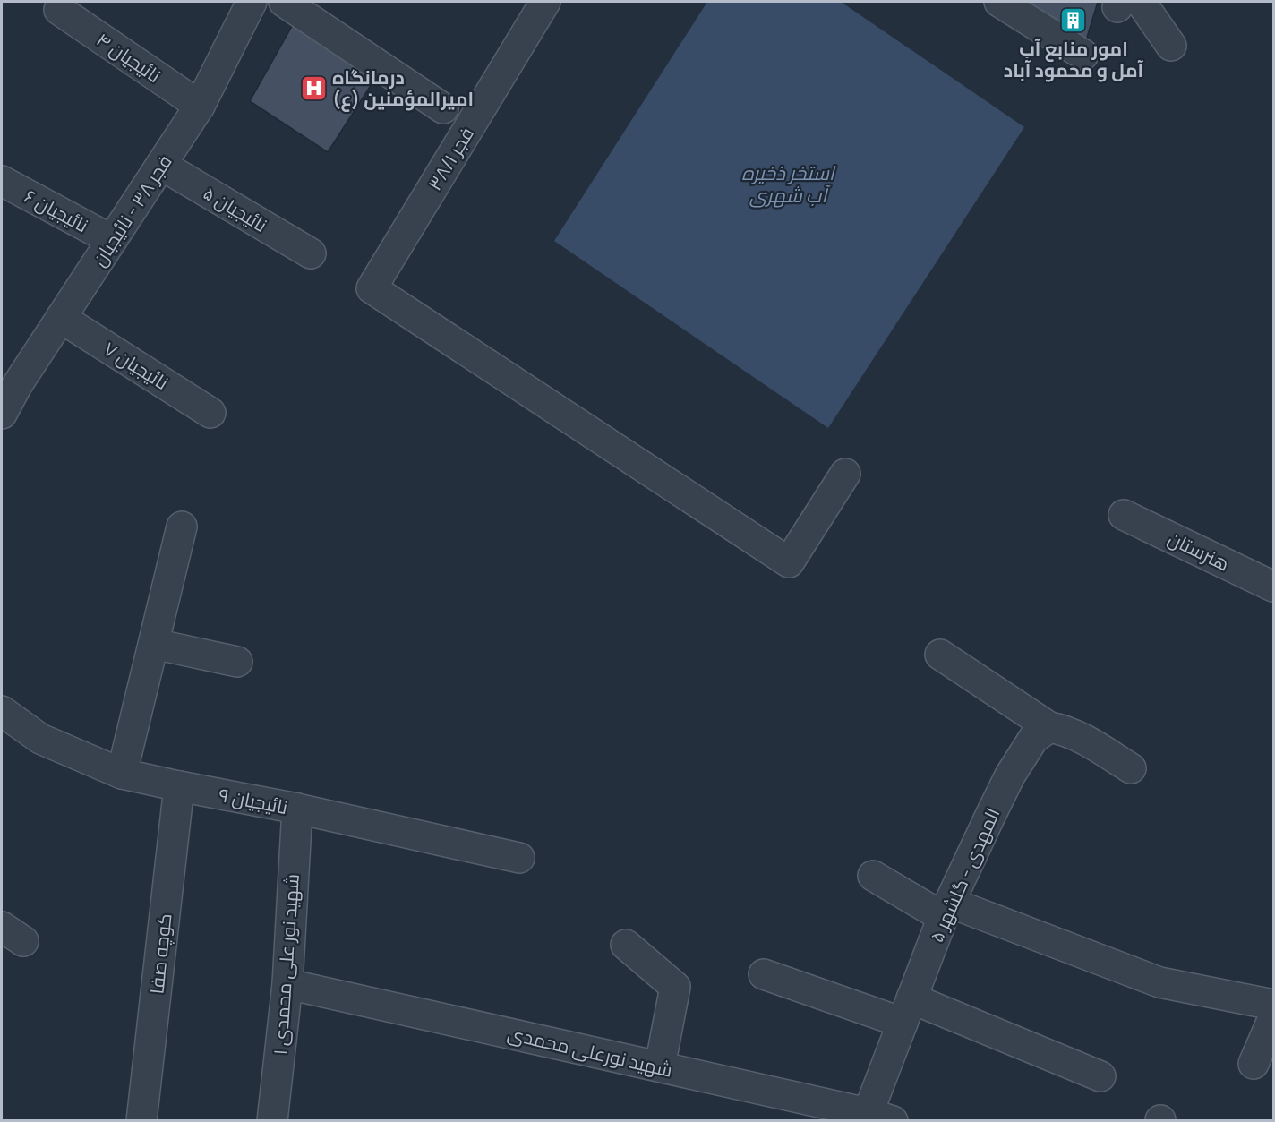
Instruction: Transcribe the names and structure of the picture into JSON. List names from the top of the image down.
{
  "streets": {
    "street": [
      "نائیجیان ۴",
      "فجر ۳۸/۱",
      "نائیجیان ۵",
      "نائیجیان ۶",
      "فجر ۳۸ - نائیجیان",
      "نائیجیان ۷",
      "هنرستان",
      "نائیجیان ۹",
      "المهدی - گلشهر ۵",
      "کوچه صفا",
      "شهید نور علی محمدی ۱",
      "شهید نورعلی محمدی"
    ]
  },
  "crossings": [
    ["نائیجیان ۴", "فجر ۳۸ - نائیجیان"],
    ["نائیجیان ۵", "فجر ۳۸ - نائیجیان"],
    ["نائیجیان ۶", "فجر ۳۸ - نائیجیان"],
    ["فجر ۳۸ - نائیجیان", "نائیجیان ۷"],
    ["نائیجیان ۹", "کوچه صفا"],
    ["نائیجیان ۹", "شهید نور علی محمدی ۱"],
    ["المهدی - گلشهر ۵", "شهید نورعلی محمدی"],
    ["شهید نور علی محمدی ۱", "شهید نورعلی محمدی"]
  ],
  "water": ["استخر ذخیره آب شهری"],
  "places": {
    "building": ["امور منابع آب آمل و محمود آباد"],
    "hospital": ["درمانگاه امیرالمؤمنین (ع)"]
  }
}
